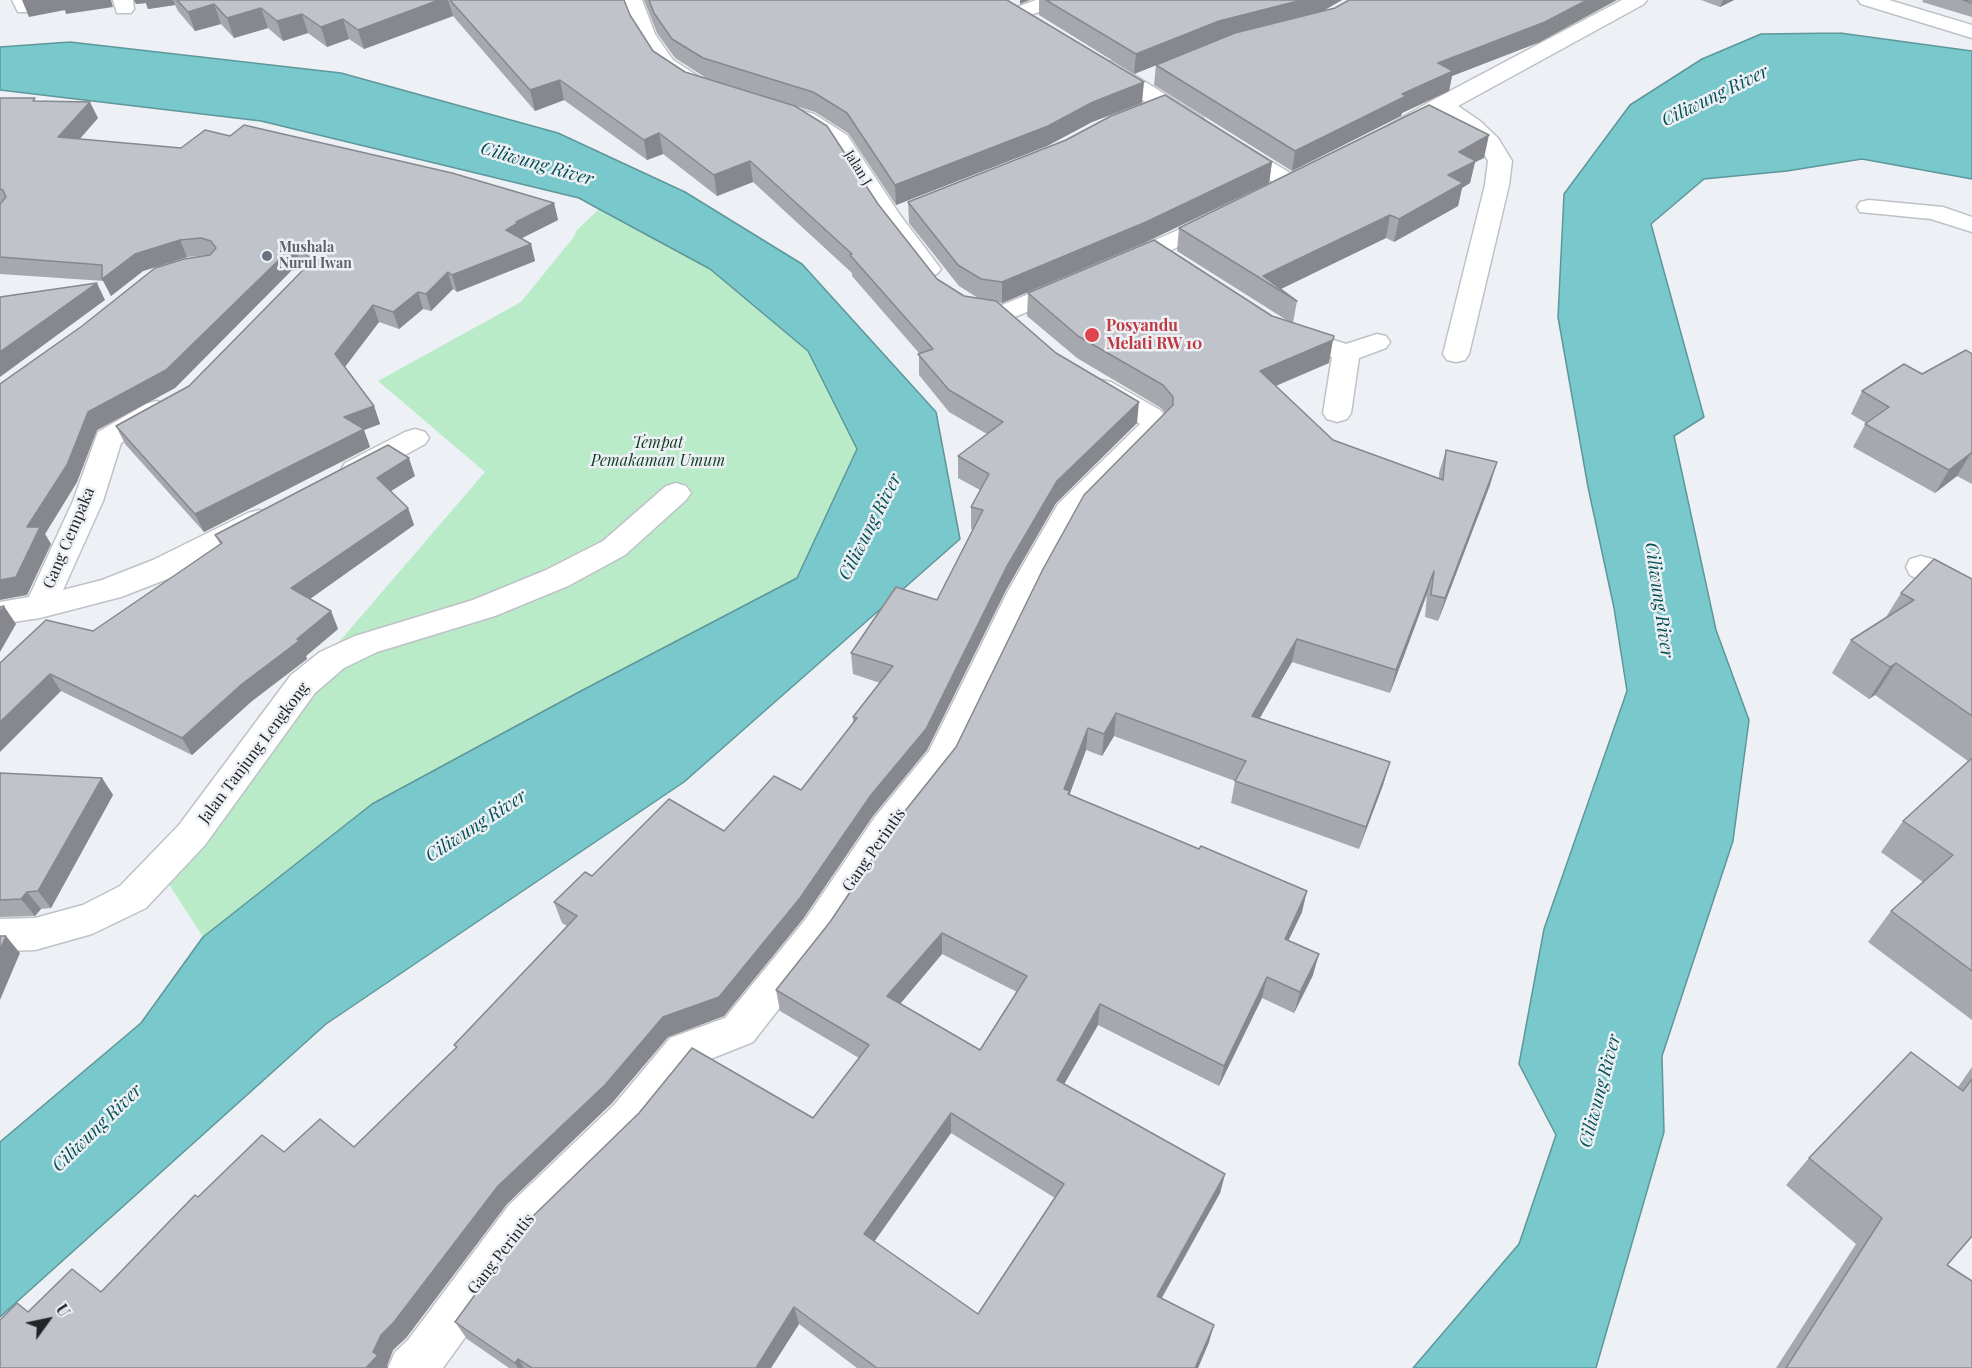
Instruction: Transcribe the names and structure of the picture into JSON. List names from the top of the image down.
{
  "streets": {
    "street": [
      "Jalan J",
      "Gang Cempaka",
      "Jalan Tanjung Lengkong",
      "Gang Perintis"
    ]
  },
  "water": ["Ciliwung River"],
  "parks": ["Tempat Pemakaman Umum"],
  "places": ["Mushala Nurul Iwan", "Posyandu Melati RW 10"],
  "north": "top right"
}
